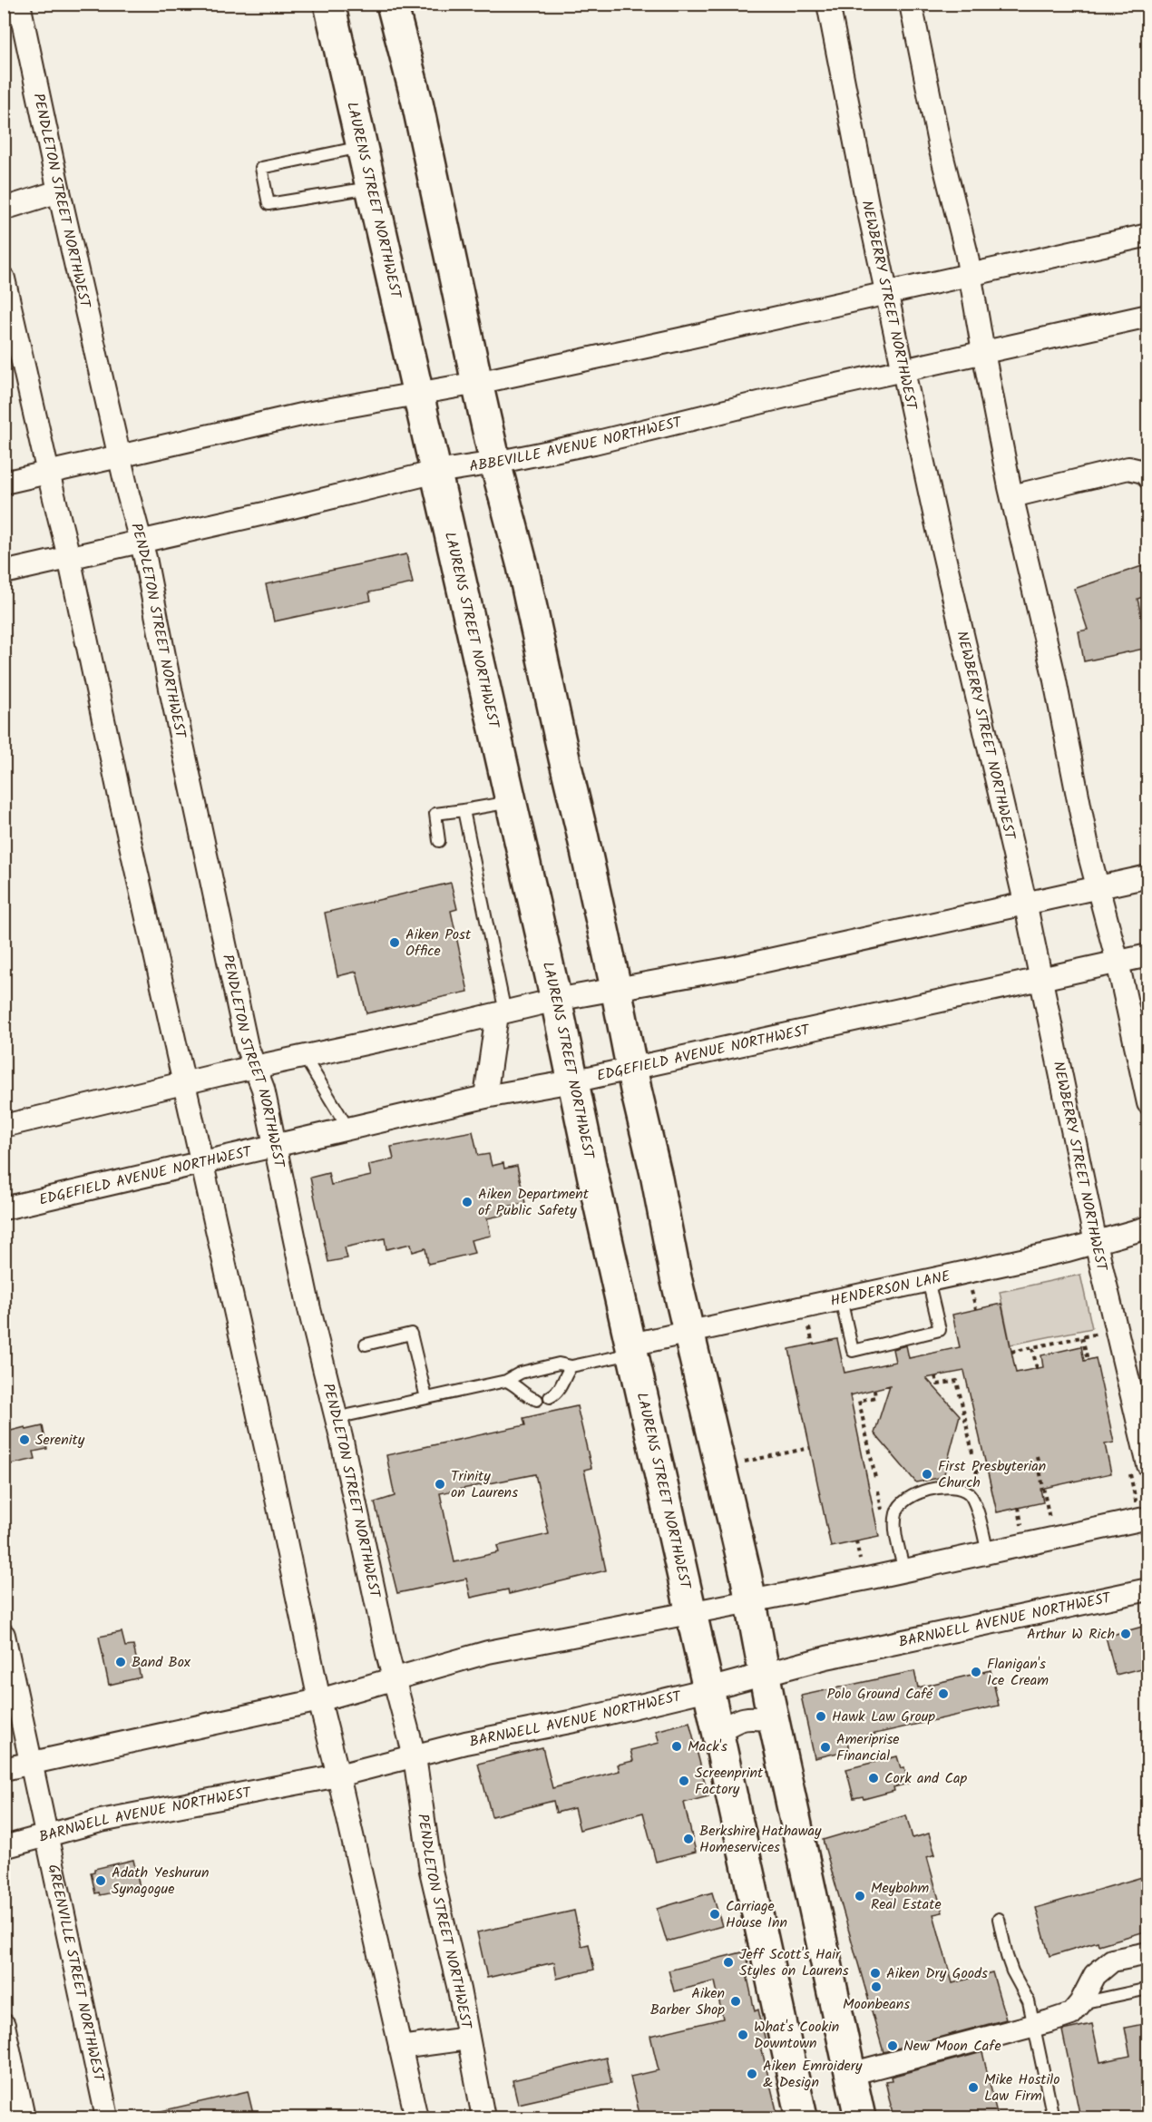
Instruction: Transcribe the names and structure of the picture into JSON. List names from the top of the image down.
{
  "streets": {
    "main road": ["LAURENS STREET NORTHWEST"],
    "street": [
      "PENDLETON STREET NORTHWEST",
      "NEWBERRY STREET NORTHWEST",
      "ABBEVILLE AVENUE NORTHWEST",
      "EDGEFIELD AVENUE NORTHWEST",
      "HENDERSON LANE",
      "BARNWELL AVENUE NORTHWEST",
      "GREENVILLE STREET NORTHWEST"
    ]
  },
  "crossings": [
    ["PENDLETON STREET NORTHWEST", "ABBEVILLE AVENUE NORTHWEST"],
    ["PENDLETON STREET NORTHWEST", "EDGEFIELD AVENUE NORTHWEST"],
    ["PENDLETON STREET NORTHWEST", "BARNWELL AVENUE NORTHWEST"],
    ["LAURENS STREET NORTHWEST", "ABBEVILLE AVENUE NORTHWEST"],
    ["LAURENS STREET NORTHWEST", "EDGEFIELD AVENUE NORTHWEST"],
    ["LAURENS STREET NORTHWEST", "HENDERSON LANE"],
    ["LAURENS STREET NORTHWEST", "BARNWELL AVENUE NORTHWEST"],
    ["NEWBERRY STREET NORTHWEST", "ABBEVILLE AVENUE NORTHWEST"],
    ["NEWBERRY STREET NORTHWEST", "EDGEFIELD AVENUE NORTHWEST"],
    ["NEWBERRY STREET NORTHWEST", "HENDERSON LANE"],
    ["BARNWELL AVENUE NORTHWEST", "GREENVILLE STREET NORTHWEST"]
  ],
  "places": [
    "Aiken Post Office",
    "Aiken Department of Public Safety",
    "Serenity",
    "First Presbyterian Church",
    "Trinity on Laurens",
    "Arthur W Rich",
    "Band Box",
    "Flanigan's Ice Cream",
    "Polo Ground Café",
    "Hawk Law Group",
    "Mack's",
    "Ameriprise Financial",
    "Cork and Cap",
    "Screenprint Factory",
    "Berkshire Hathaway Homeservices",
    "Adath Yeshurun Synagogue",
    "Meybohm Real Estate",
    "Carriage House Inn",
    "Jeff Scott's Hair Styles on Laurens",
    "Aiken Dry Goods",
    "Moonbeans",
    "Aiken Barber Shop",
    "What's Cookin Downtown",
    "New Moon Cafe",
    "Aiken Emroidery & Design",
    "Mike Hostilo Law Firm"
  ]
}
